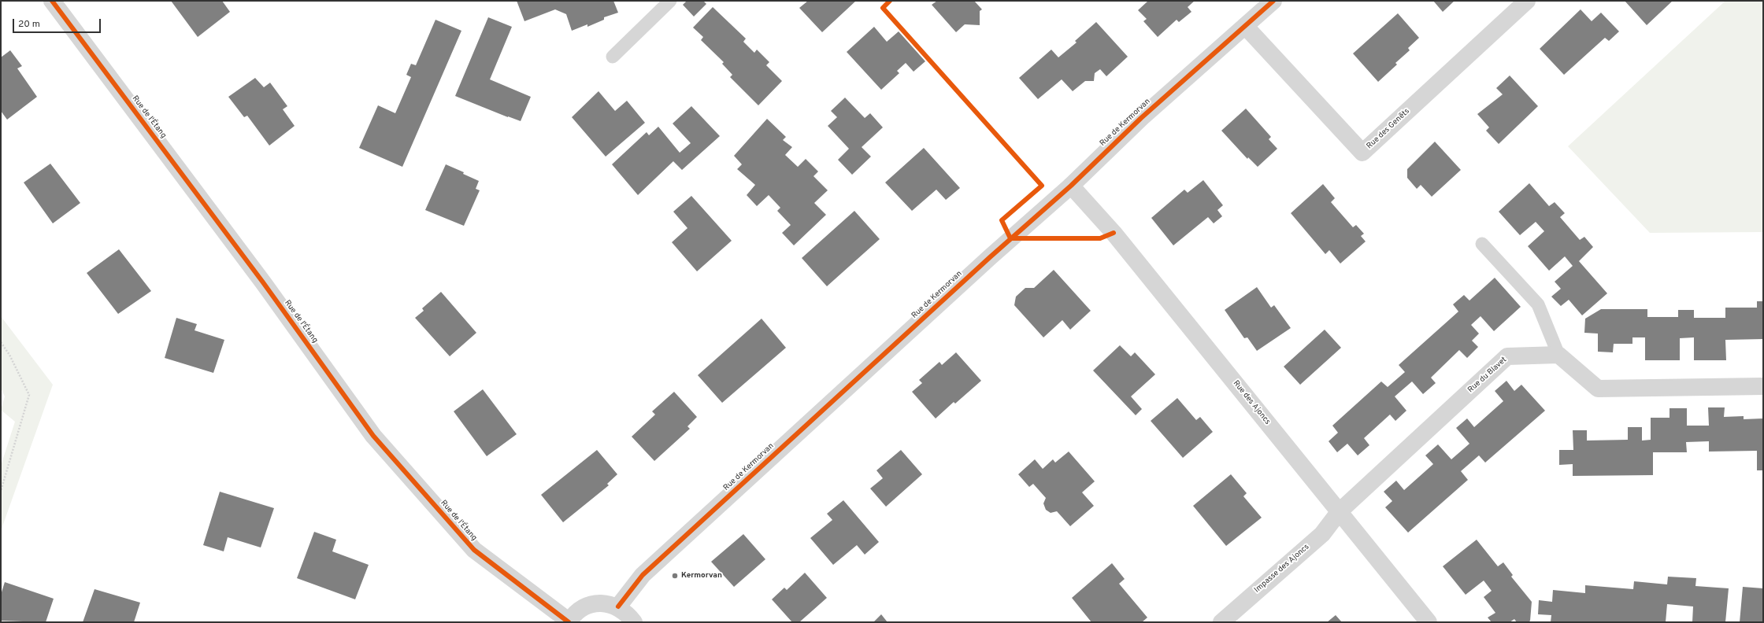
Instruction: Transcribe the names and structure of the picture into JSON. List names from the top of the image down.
{
  "streets": {
    "street": [
      "Rue de l'Étang",
      "Rue de Kermorvan",
      "Rue des Genêts",
      "Rue du Blavet",
      "Rue des Ajoncs",
      "Impasse des Ajoncs"
    ]
  },
  "crossings": [
    ["Rue de Kermorvan", "Rue des Genêts"],
    ["Rue de Kermorvan", "Rue des Ajoncs"],
    ["Rue du Blavet", "Rue des Ajoncs"],
    ["Rue du Blavet", "Impasse des Ajoncs"],
    ["Rue des Ajoncs", "Impasse des Ajoncs"]
  ],
  "places": ["Kermorvan"],
  "scale_bar": "20 m"
}
